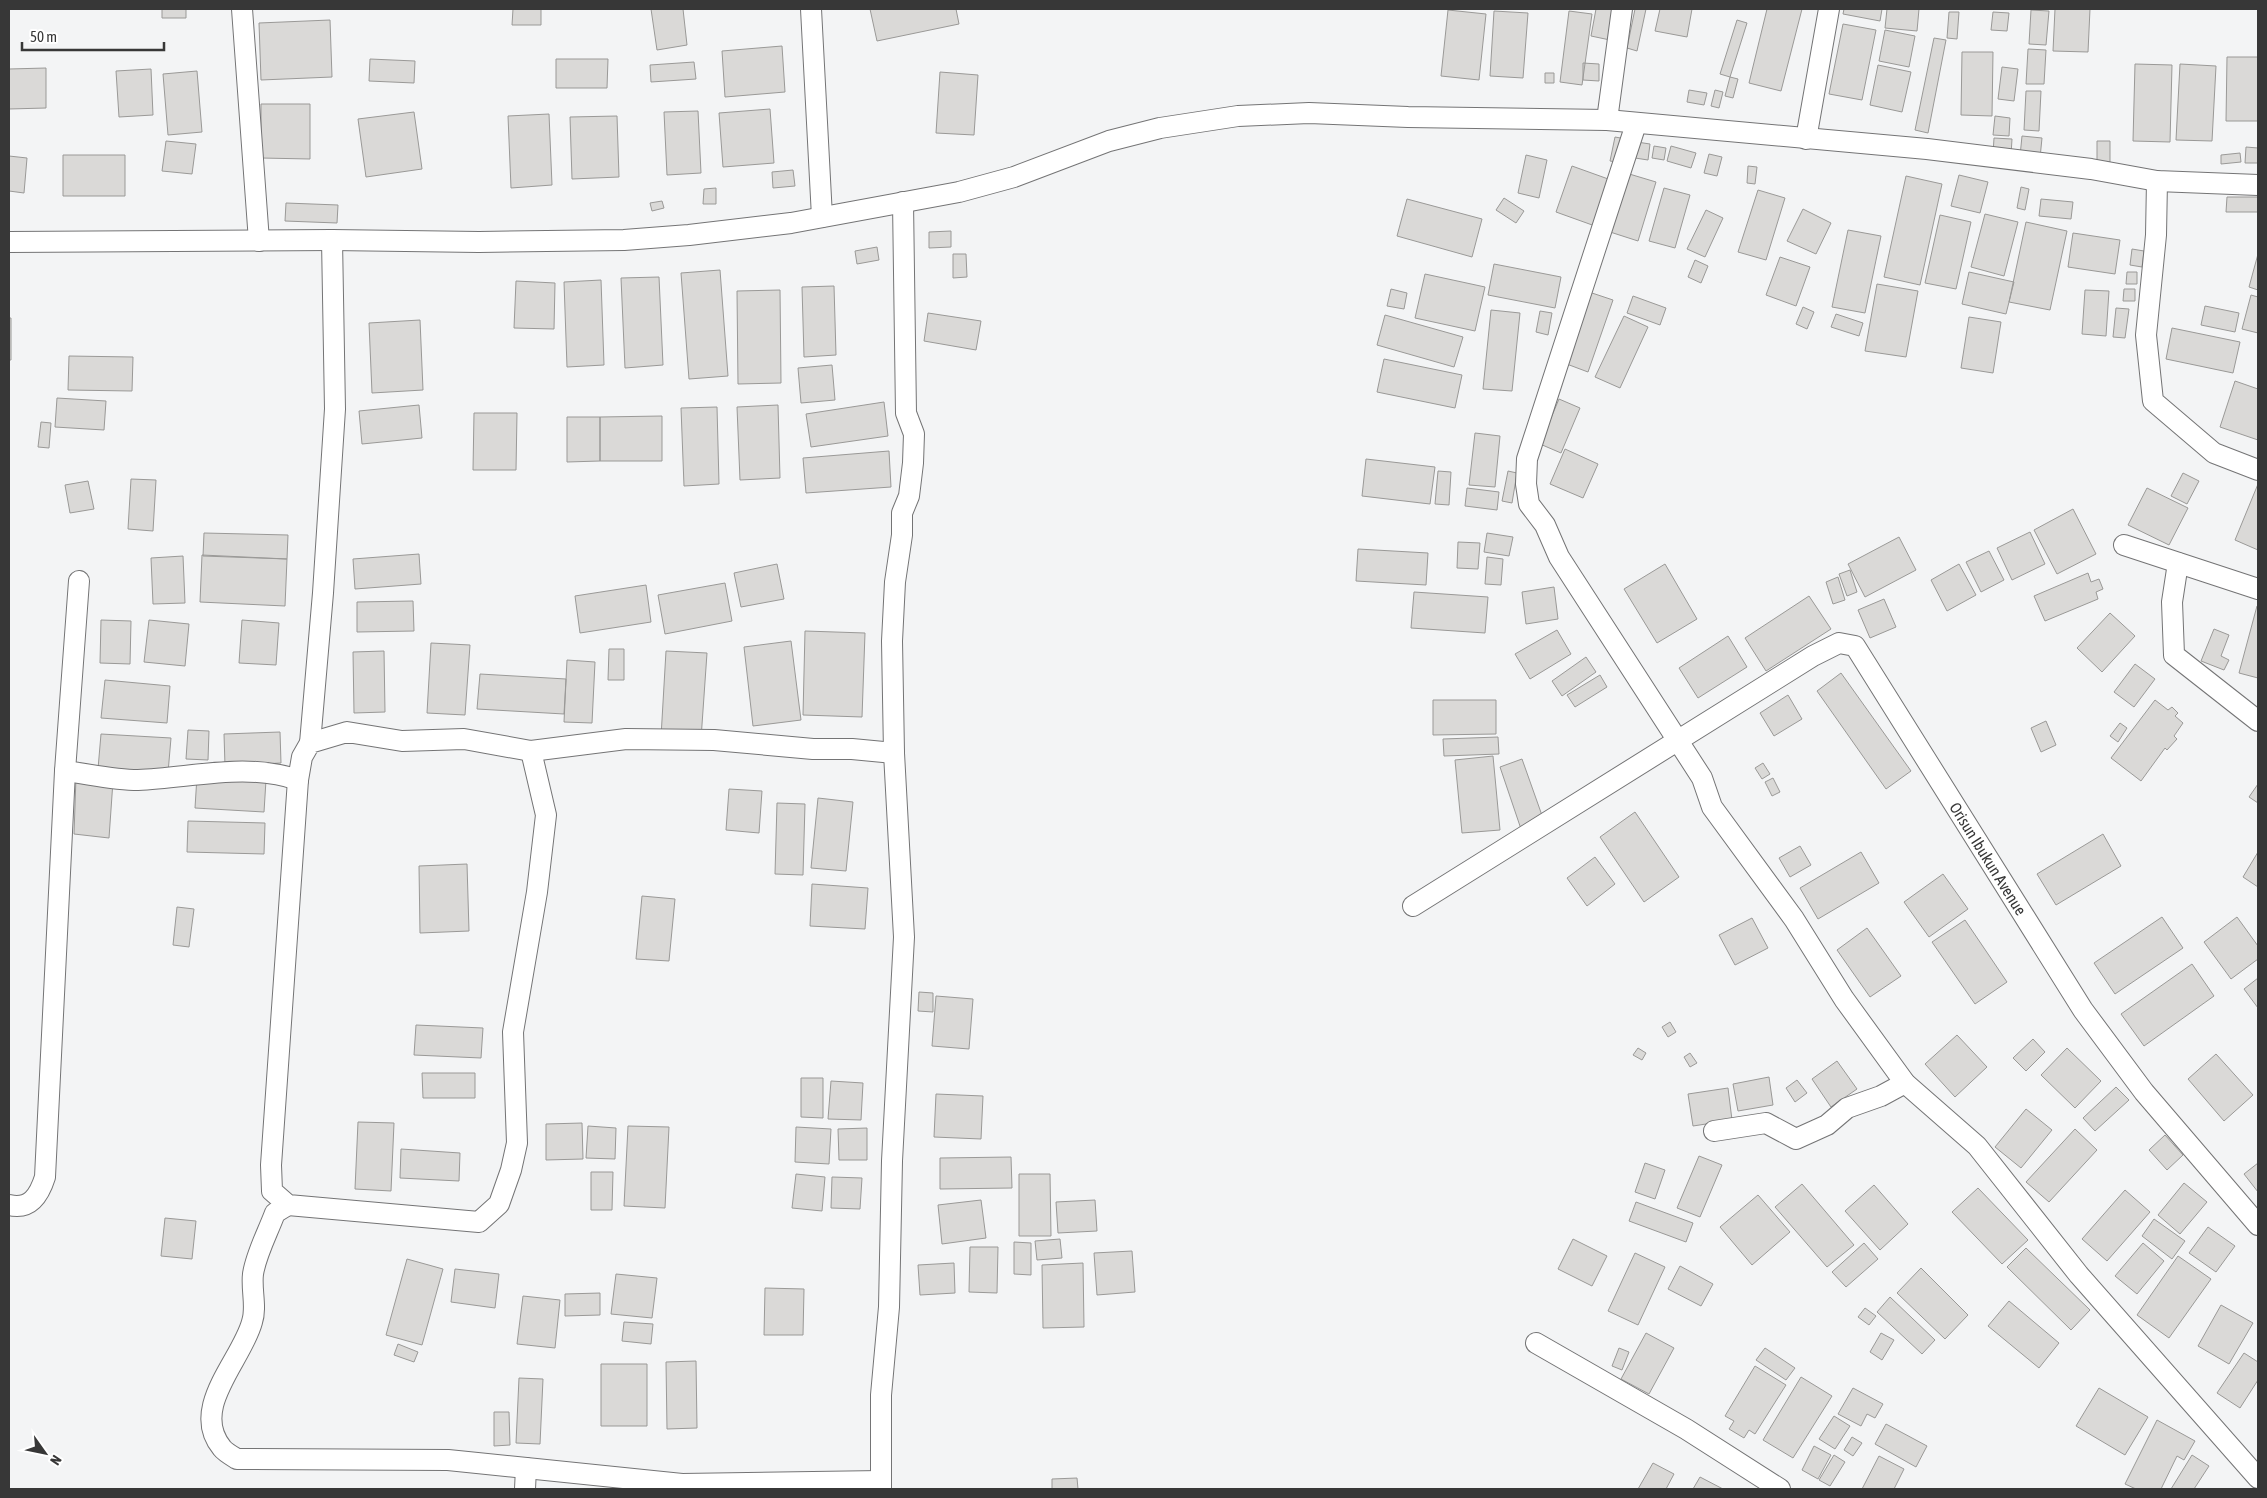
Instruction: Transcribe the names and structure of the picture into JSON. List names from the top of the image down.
{
  "streets": {
    "street": ["Orisun Ibukun Avenue"]
  },
  "scale_bar": "50 m",
  "north": "bottom right"
}
